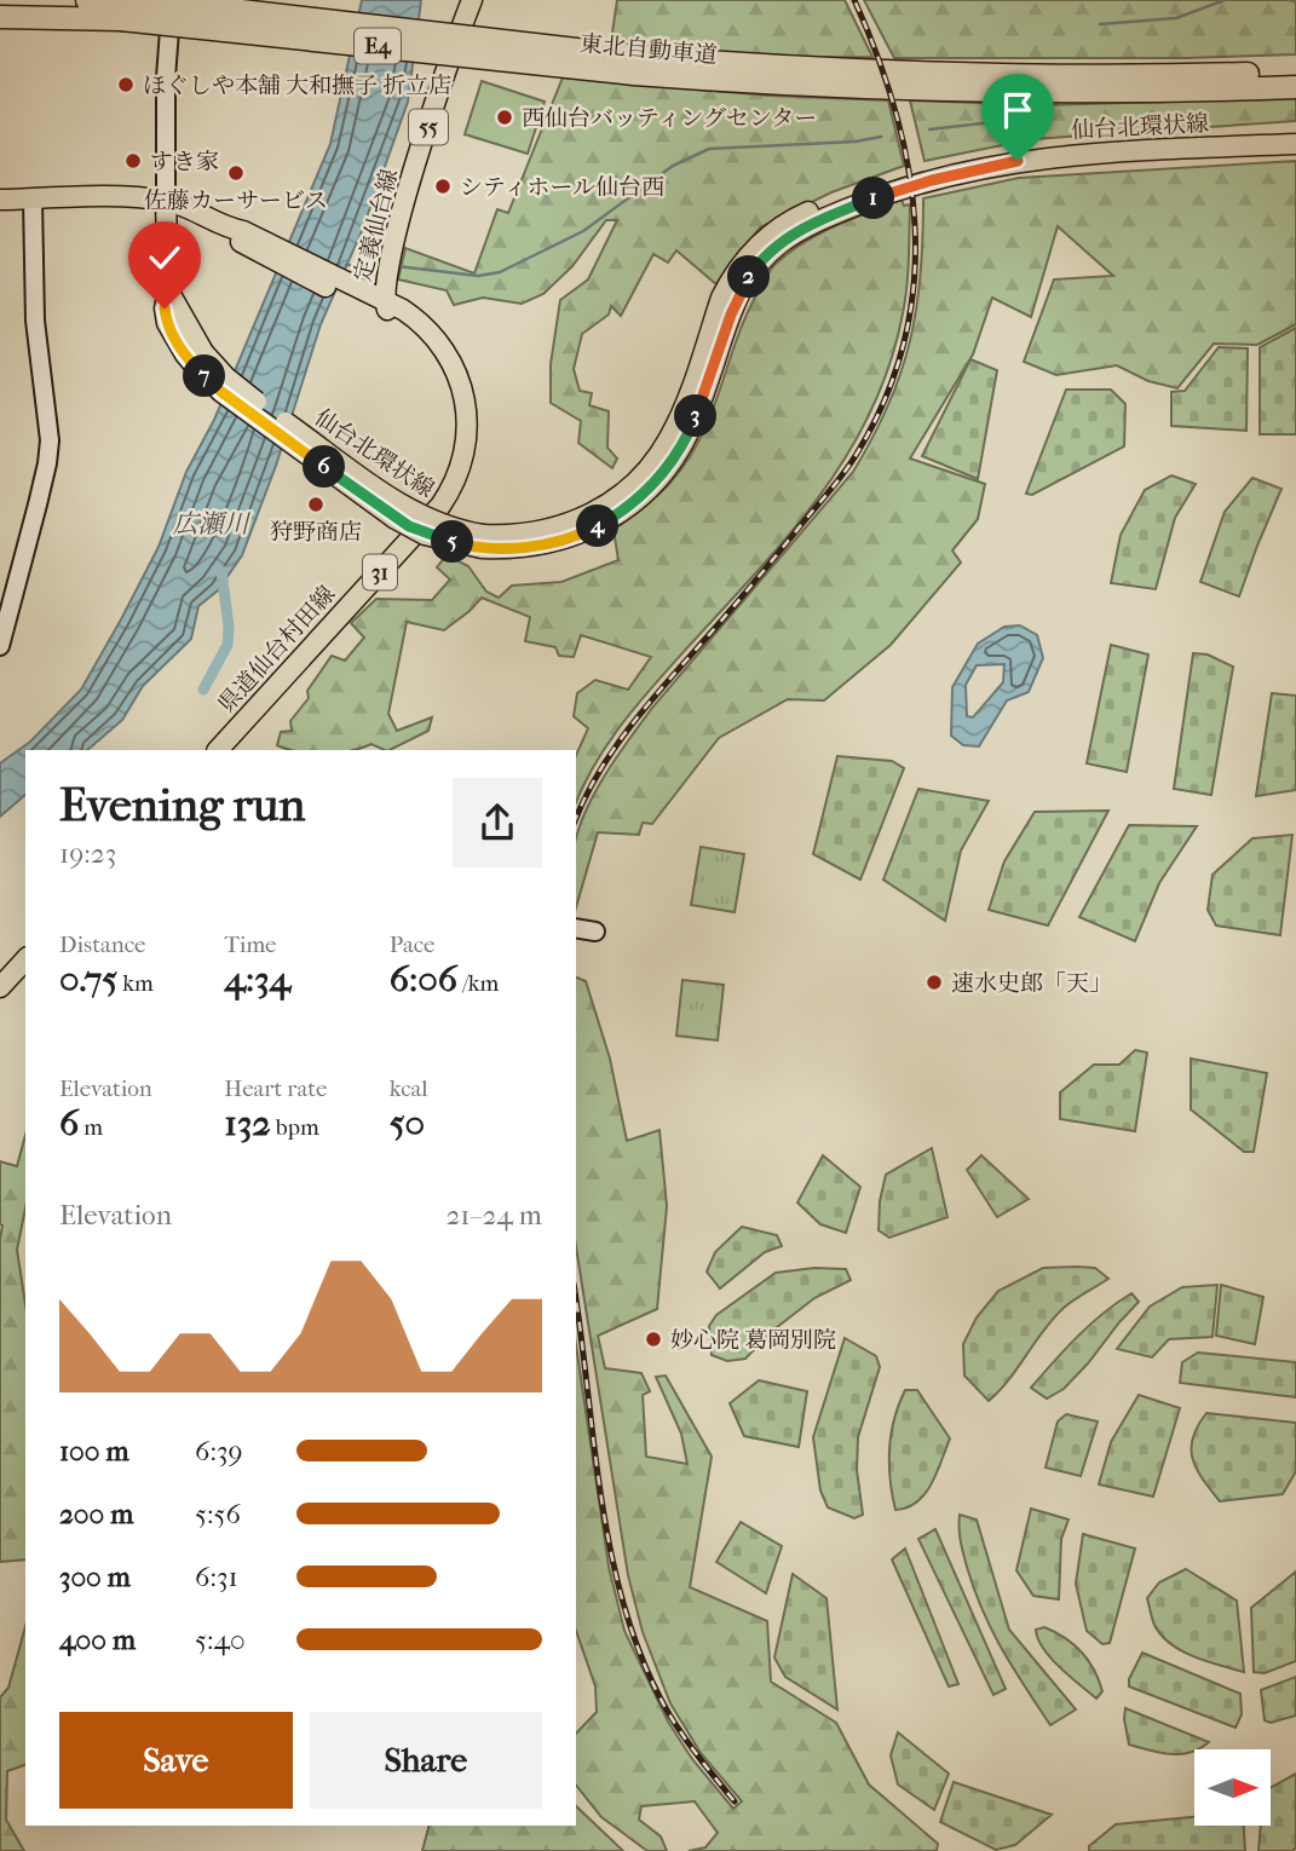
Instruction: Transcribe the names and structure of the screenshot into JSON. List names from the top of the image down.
{
  "streets": {
    "highway": ["E4", "東北自動車道"],
    "main road": [
      "仙台北環状線",
      "55",
      "定義仙台線",
      "31",
      "県道仙台村田線"
    ]
  },
  "crossings": [
    ["仙台北環状線", "県道仙台村田線"],
    ["定義仙台線", "県道仙台村田線"]
  ],
  "water": ["広瀬川"],
  "places": [
    "ほぐしや本舗 大和撫子 折立店",
    "西仙台バッティングセンター",
    "すき家",
    "佐藤カーサービス",
    "シティホール仙台西",
    "狩野商店",
    "速水史郎「天」",
    "妙心院 葛岡別院"
  ],
  "north": "right",
  "page": {
    "pins": [
      "1",
      "2",
      "7",
      "3",
      "6",
      "4",
      "5"
    ],
    "heading": ["Evening run", "19:23"],
    "stats": [
      ["Distance", "0.75 km"],
      ["Time", "4:34"],
      ["Pace", "6:06 /km"],
      ["Elevation", "6 m"],
      ["Heart rate", "132 bpm"],
      ["kcal", "50"]
    ],
    "chart": ["Elevation", "21–24 m"],
    "list": [
      {
        "name": "100 m",
        "note": "6:39"
      },
      {
        "name": "200 m",
        "note": "5:56"
      },
      {
        "name": "300 m",
        "note": "6:31"
      },
      {
        "name": "400 m",
        "note": "5:40"
      }
    ],
    "buttons": ["Save", "Share"]
  }
}
